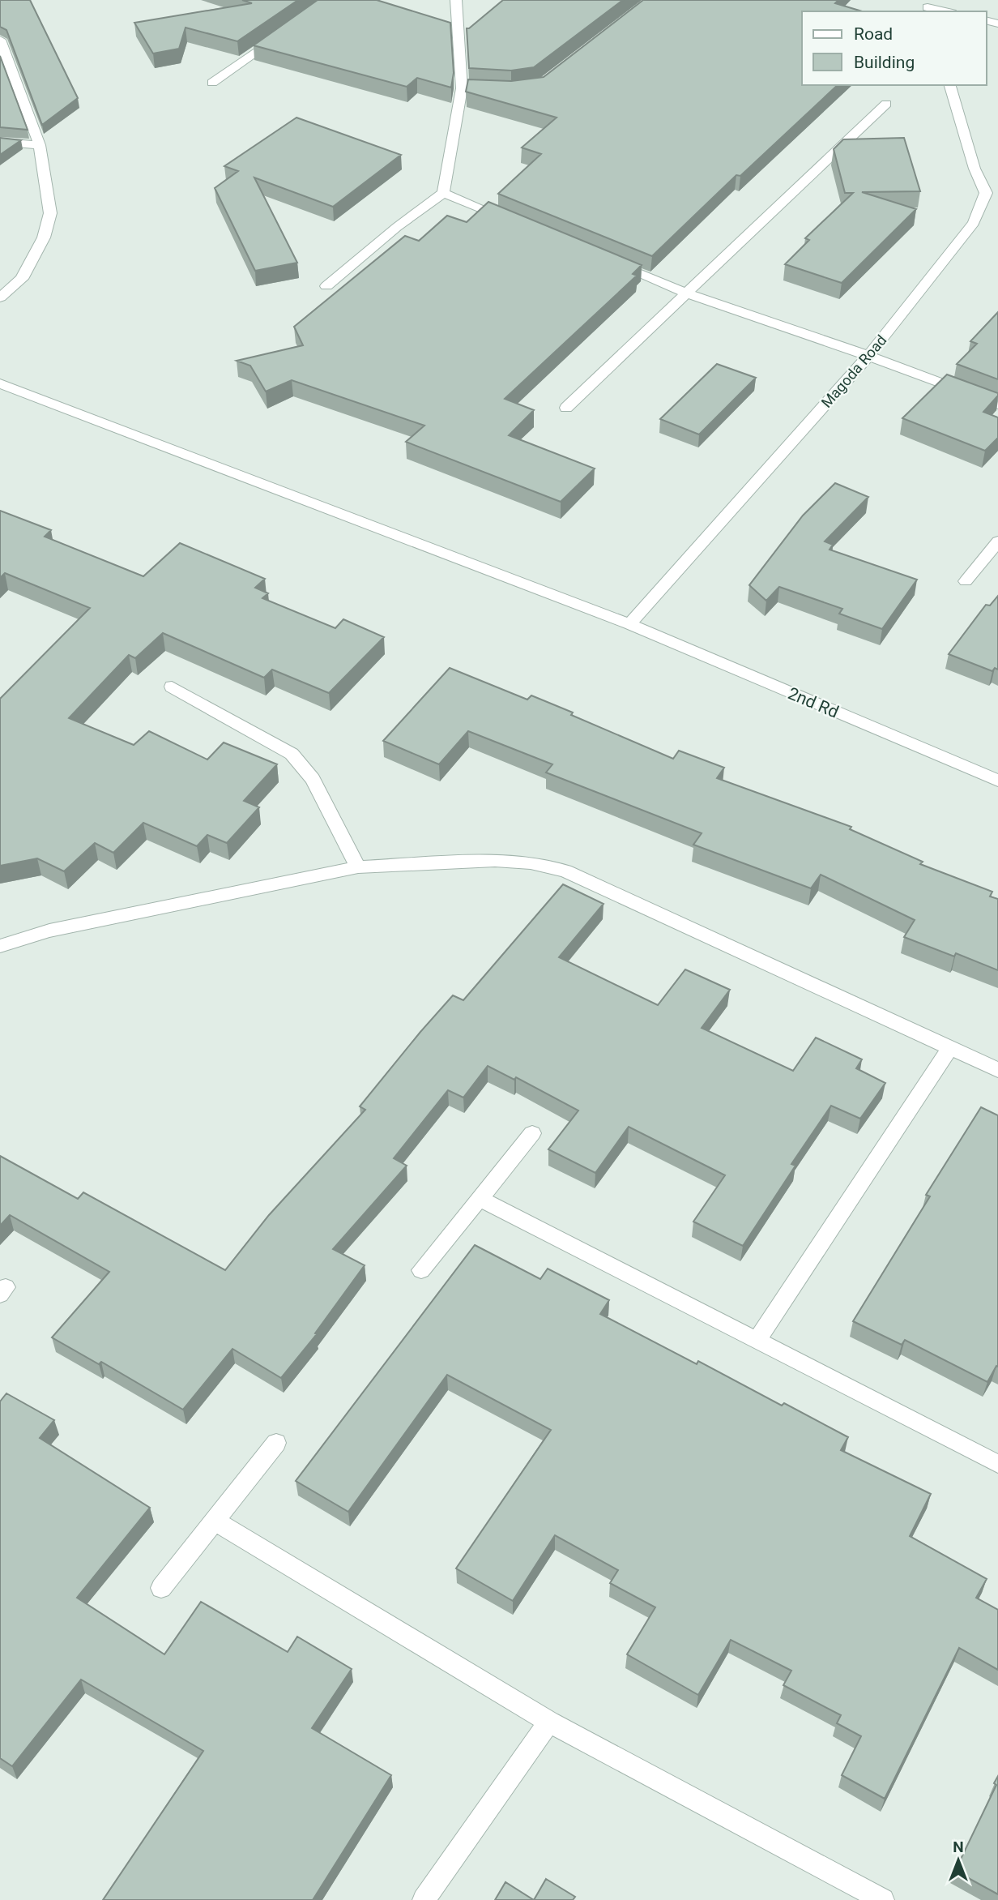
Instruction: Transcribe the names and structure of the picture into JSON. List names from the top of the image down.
{
  "streets": {
    "street": ["Magoda Road", "2nd Rd"]
  },
  "crossings": [
    ["Magoda Road", "2nd Rd"]
  ],
  "legend": ["Road", "Building"],
  "north": "top"
}
